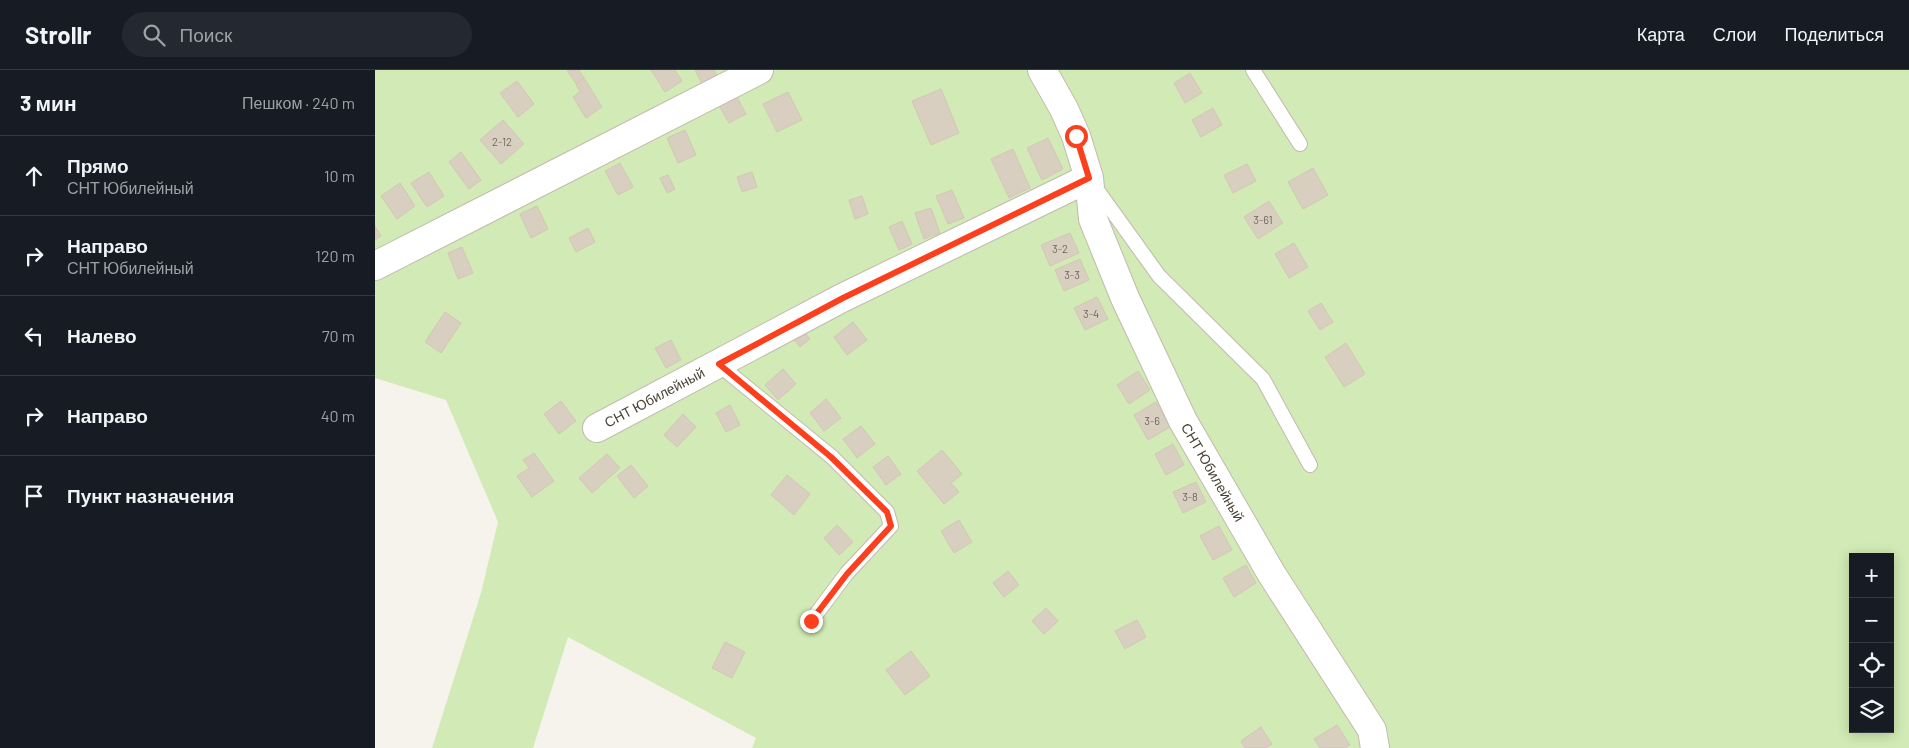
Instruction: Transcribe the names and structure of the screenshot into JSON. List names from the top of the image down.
{
  "streets": {
    "street": ["СНТ Юбилейный"]
  },
  "house_numbers": [
    "2-12",
    "3-61",
    "3-2",
    "3-3",
    "3-4",
    "3-6",
    "3-8"
  ],
  "page": {
    "header": "Strollr",
    "search": "Поиск",
    "nav": ["Карта", "Слои", "Поделиться"],
    "heading": ["3 мин", "Пешком · 240 m"],
    "list": [
      ["Прямо", "СНТ Юбилейный", "10 m"],
      ["Направо", "СНТ Юбилейный", "120 m"],
      ["Налево", "70 m"],
      ["Направо", "40 m"],
      "Пункт назначения"
    ],
    "map_buttons": ["+", "−"]
  }
}
